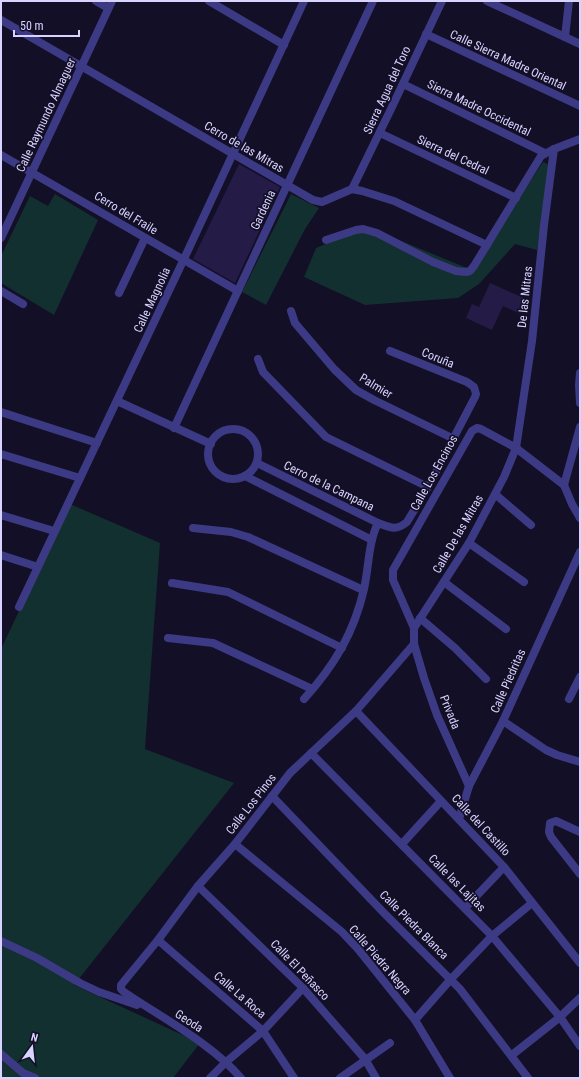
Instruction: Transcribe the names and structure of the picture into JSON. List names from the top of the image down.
{
  "streets": {
    "street": [
      "Calle Sierra Madre Oriental",
      "Sierra Agua del Toro",
      "Sierra Madre Occidental",
      "Calle Raymundo Almaguer",
      "Cerro de las Mitras",
      "Sierra del Cedral",
      "Gardenia",
      "Cerro del Fraile",
      "De las Mitras",
      "Calle Magnolia",
      "Coruña",
      "Palmier",
      "Calle Los Encinos",
      "Cerro de la Campana",
      "Calle De las Mitras",
      "Calle Piedritas",
      "Privada",
      "Calle Los Pinos",
      "Calle del Castillo",
      "Calle las Lajitas",
      "Calle Piedra Blanca",
      "Calle Piedra Negra",
      "Calle El Peñasco",
      "Calle La Roca",
      "Geoda"
    ]
  },
  "crossings": [
    ["Calle Sierra Madre Oriental", "Sierra Agua del Toro"],
    ["Sierra Agua del Toro", "Sierra Madre Occidental"],
    ["Sierra Agua del Toro", "Cerro de las Mitras"],
    ["Sierra Agua del Toro", "Sierra del Cedral"],
    ["Calle Raymundo Almaguer", "Cerro de las Mitras"],
    ["Calle Raymundo Almaguer", "Cerro del Fraile"],
    ["Cerro de las Mitras", "Gardenia"],
    ["Cerro de las Mitras", "Calle Magnolia"],
    ["Gardenia", "Cerro del Fraile"],
    ["Cerro del Fraile", "Calle Magnolia"],
    ["De las Mitras", "Calle Los Encinos"],
    ["De las Mitras", "Calle De las Mitras"],
    ["Coruña", "Palmier"],
    ["Calle Los Encinos", "Calle De las Mitras"],
    ["Calle Los Encinos", "Privada"],
    ["Calle De las Mitras", "Privada"],
    ["Calle Piedritas", "Privada"],
    ["Calle Piedritas", "Calle del Castillo"],
    ["Privada", "Calle Los Pinos"],
    ["Calle Los Pinos", "Calle del Castillo"],
    ["Calle Los Pinos", "Calle las Lajitas"],
    ["Calle Los Pinos", "Calle Piedra Blanca"],
    ["Calle Los Pinos", "Calle Piedra Negra"],
    ["Calle Los Pinos", "Calle El Peñasco"],
    ["Calle Los Pinos", "Calle La Roca"],
    ["Calle Los Pinos", "Geoda"]
  ],
  "scale_bar": "50 m",
  "north": "top"
}
